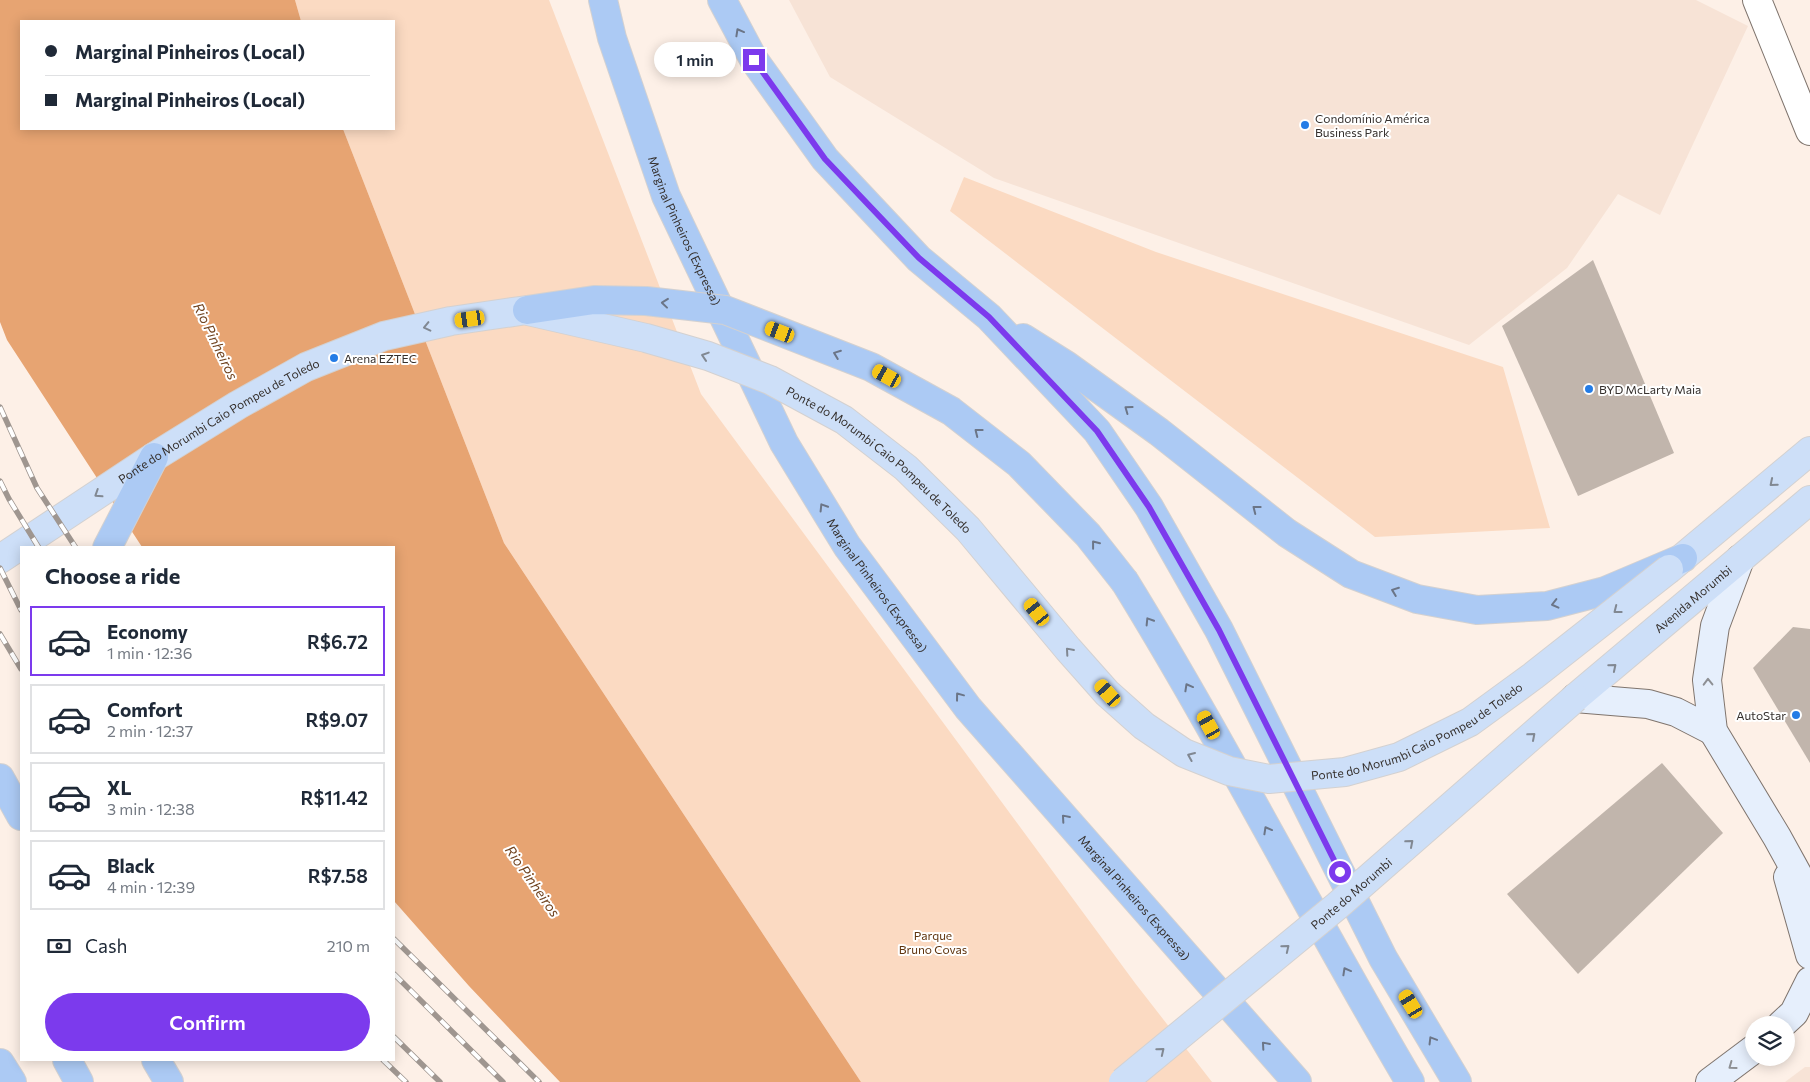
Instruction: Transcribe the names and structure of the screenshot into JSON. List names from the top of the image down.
{
  "streets": {
    "highway": ["Marginal Pinheiros (Expressa)"],
    "main road": ["Ponte do Morumbi Caio Pompeu de Toledo", "Avenida Morumbi", "Ponte do Morumbi"]
  },
  "crossings": [
    ["Avenida Morumbi", "Ponte do Morumbi"]
  ],
  "one_way": ["Ponte do Morumbi Caio Pompeu de Toledo", "Avenida Morumbi", "Ponte do Morumbi"],
  "water": ["Rio Pinheiros"],
  "parks": ["Parque Bruno Covas"],
  "places": [
    "Condomínio América Business Park",
    "Arena EZTEC",
    "BYD McLarty Maia",
    "AutoStar"
  ],
  "page": {
    "banner": ["Marginal Pinheiros (Local)", "Marginal Pinheiros (Local)"],
    "bubble": "1 min",
    "heading": "Choose a ride",
    "list": [
      {
        "name": "Economy",
        "note": "1 min · 12:36",
        "value": "R$6.72"
      },
      {
        "name": "Comfort",
        "note": "2 min · 12:37",
        "value": "R$9.07"
      },
      {
        "name": "XL",
        "note": "3 min · 12:38",
        "value": "R$11.42"
      },
      {
        "name": "Black",
        "note": "4 min · 12:39",
        "value": "R$7.58"
      }
    ],
    "pay": ["Cash", "210 m"],
    "buttons": "Confirm"
  }
}
